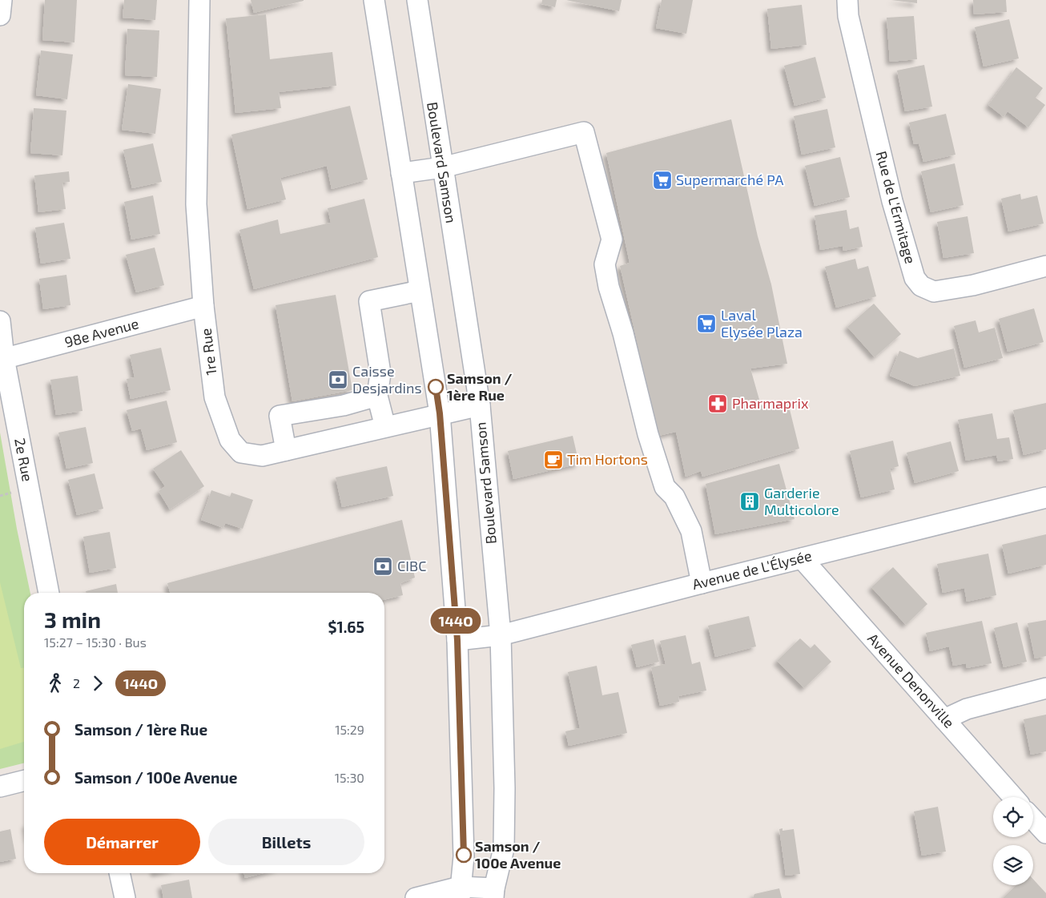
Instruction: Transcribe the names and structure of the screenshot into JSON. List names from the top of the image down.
{
  "streets": {
    "street": [
      "Boulevard Samson",
      "Rue de L'Ermitage",
      "98e Avenue",
      "1re Rue",
      "2e Rue",
      "Avenue de L'Élysée",
      "Avenue Denonville"
    ]
  },
  "crossings": [
    ["Boulevard Samson", "1re Rue"],
    ["Boulevard Samson", "Avenue de L'Élysée"],
    ["98e Avenue", "1re Rue"],
    ["98e Avenue", "2e Rue"],
    ["Avenue de L'Élysée", "Avenue Denonville"]
  ],
  "places": {
    "supermarket": ["Supermarché PA", "Laval Elysée Plaza"],
    "bank": ["Caisse Desjardins", "CIBC"],
    "other": ["Samson / 1ère Rue", "Samson / 100e Avenue"],
    "pharmacy": ["Pharmaprix"],
    "cafe": ["Tim Hortons"],
    "building": ["Garderie Multicolore"]
  },
  "lines": ["bus line 144O"],
  "page": {
    "on_map": "144O",
    "heading": ["3 min", "15:27 – 15:30 · Bus", "$1.65"],
    "legs": ["2", "144O"],
    "list": [
      {
        "name": "Samson / 1ère Rue",
        "value": "15:29"
      },
      {
        "name": "Samson / 100e Avenue",
        "value": "15:30"
      }
    ],
    "buttons": ["Démarrer", "Billets"]
  }
}
